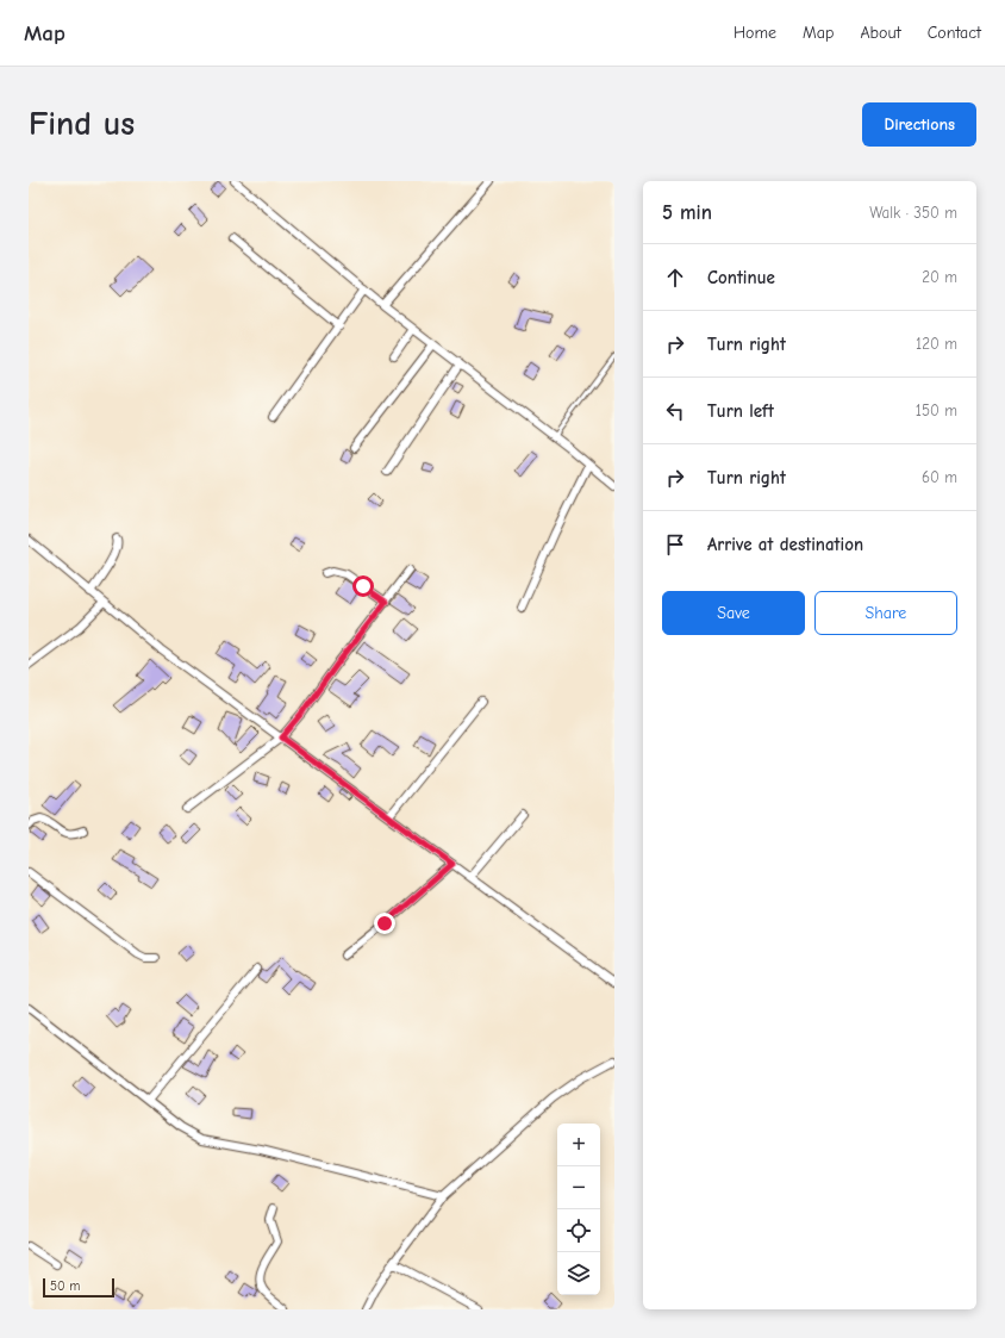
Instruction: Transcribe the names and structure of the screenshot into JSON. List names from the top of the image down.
{
  "scale_bar": "50 m",
  "page": {
    "header": "Map",
    "nav": [
      "Home",
      "Map",
      "About",
      "Contact"
    ],
    "buttons": [
      "Directions",
      ["Save", "Share"]
    ],
    "title": "Find us",
    "heading": ["5 min", "Walk · 350 m"],
    "list": [
      ["Continue", "20 m"],
      ["Turn right", "120 m"],
      ["Turn left", "150 m"],
      ["Turn right", "60 m"],
      "Arrive at destination"
    ],
    "map_buttons": ["+", "−"],
    "scale": "50 m"
  }
}
